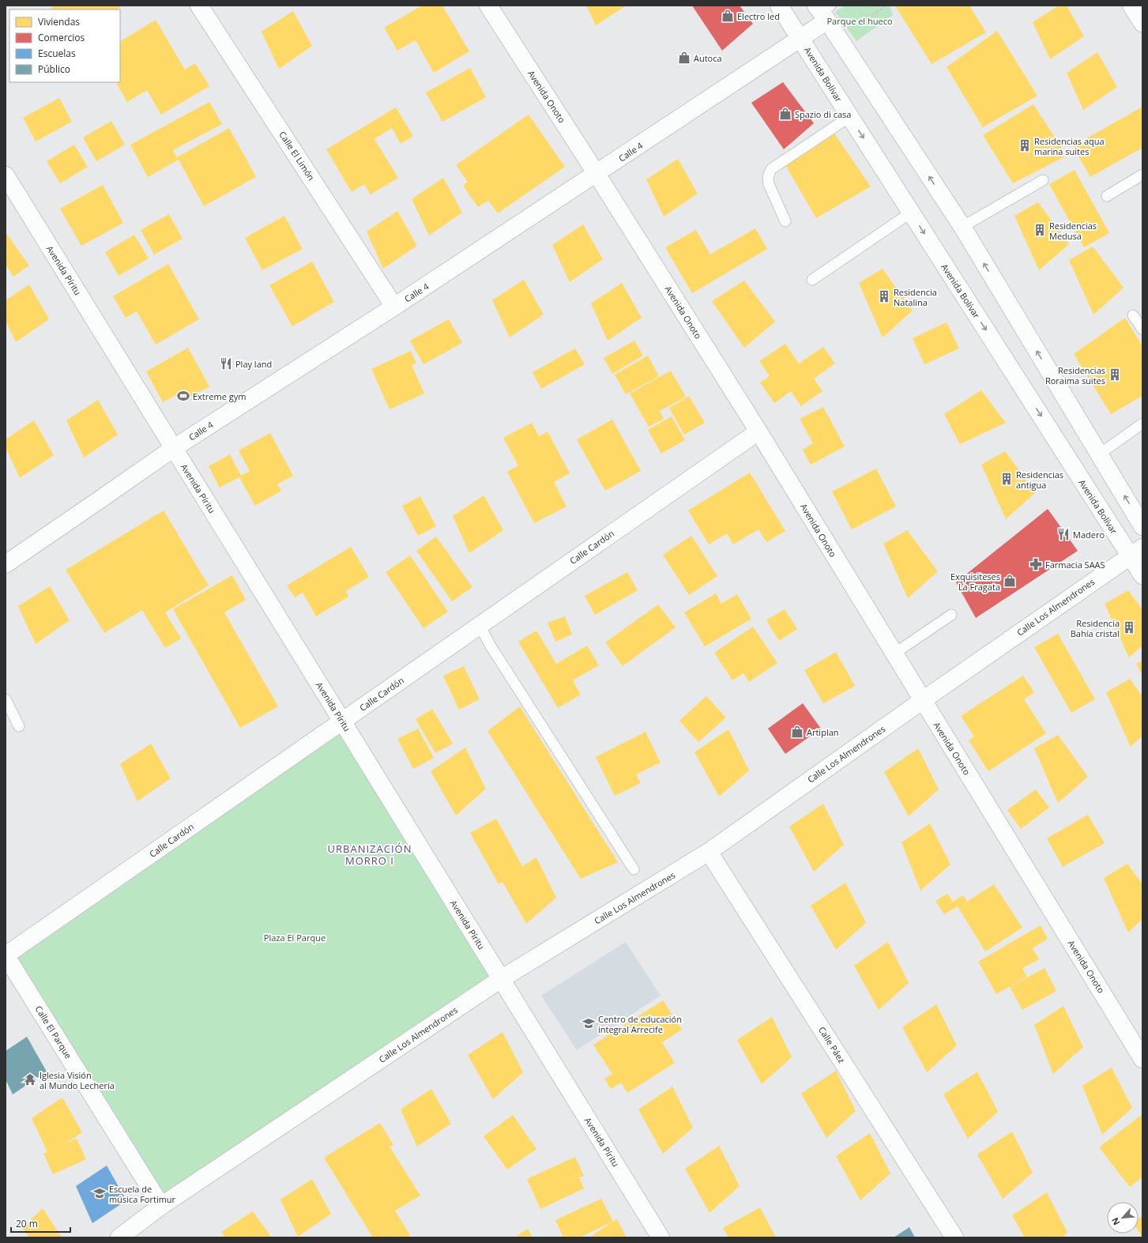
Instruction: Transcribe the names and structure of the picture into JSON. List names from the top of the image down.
{
  "streets": {
    "street": [
      "Avenida Bolívar",
      "Avenida Onoto",
      "Calle 4",
      "Calle El Limón",
      "Avenida Píritu",
      "Calle Cardón",
      "Calle Los Almendrones",
      "Calle El Parque",
      "Calle Páez"
    ]
  },
  "crossings": [
    ["Avenida Bolívar", "Calle 4"],
    ["Avenida Bolívar", "Calle Los Almendrones"],
    ["Avenida Onoto", "Calle 4"],
    ["Avenida Onoto", "Calle Cardón"],
    ["Avenida Onoto", "Calle Los Almendrones"],
    ["Calle 4", "Calle El Limón"],
    ["Calle 4", "Avenida Píritu"],
    ["Avenida Píritu", "Calle Cardón"],
    ["Avenida Píritu", "Calle Los Almendrones"],
    ["Calle Cardón", "Calle El Parque"],
    ["Calle Los Almendrones", "Calle El Parque"],
    ["Calle Los Almendrones", "Calle Páez"]
  ],
  "districts": ["URBANIZACIÓN MORRO I"],
  "parks": ["Parque el hueco", "Plaza El Parque"],
  "places": {
    "shop": [
      "Electro led",
      "Autoca",
      "Spazio di casa",
      "Exquisiteses La Fragata",
      "Artiplan"
    ],
    "building": [
      "Residencias aqua marina suites",
      "Residencias Medusa",
      "Residencia Natalina",
      "Residencias Roraima suites",
      "Residencias antigua",
      "Residencia Bahía cristal"
    ],
    "restaurant": ["Play land", "Madero"],
    "sports": ["Extreme gym"],
    "pharmacy": ["Farmacia SAAS"],
    "school or university": ["Centro de educación integral Arrecife", "Escuela de música Fortimur"],
    "temple": ["Iglesia Visión al Mundo Lechería"]
  },
  "legend": [
    "Viviendas",
    "Comercios",
    "Escuelas",
    "Público"
  ],
  "scale_bar": "20 m",
  "north": "bottom left"
}
